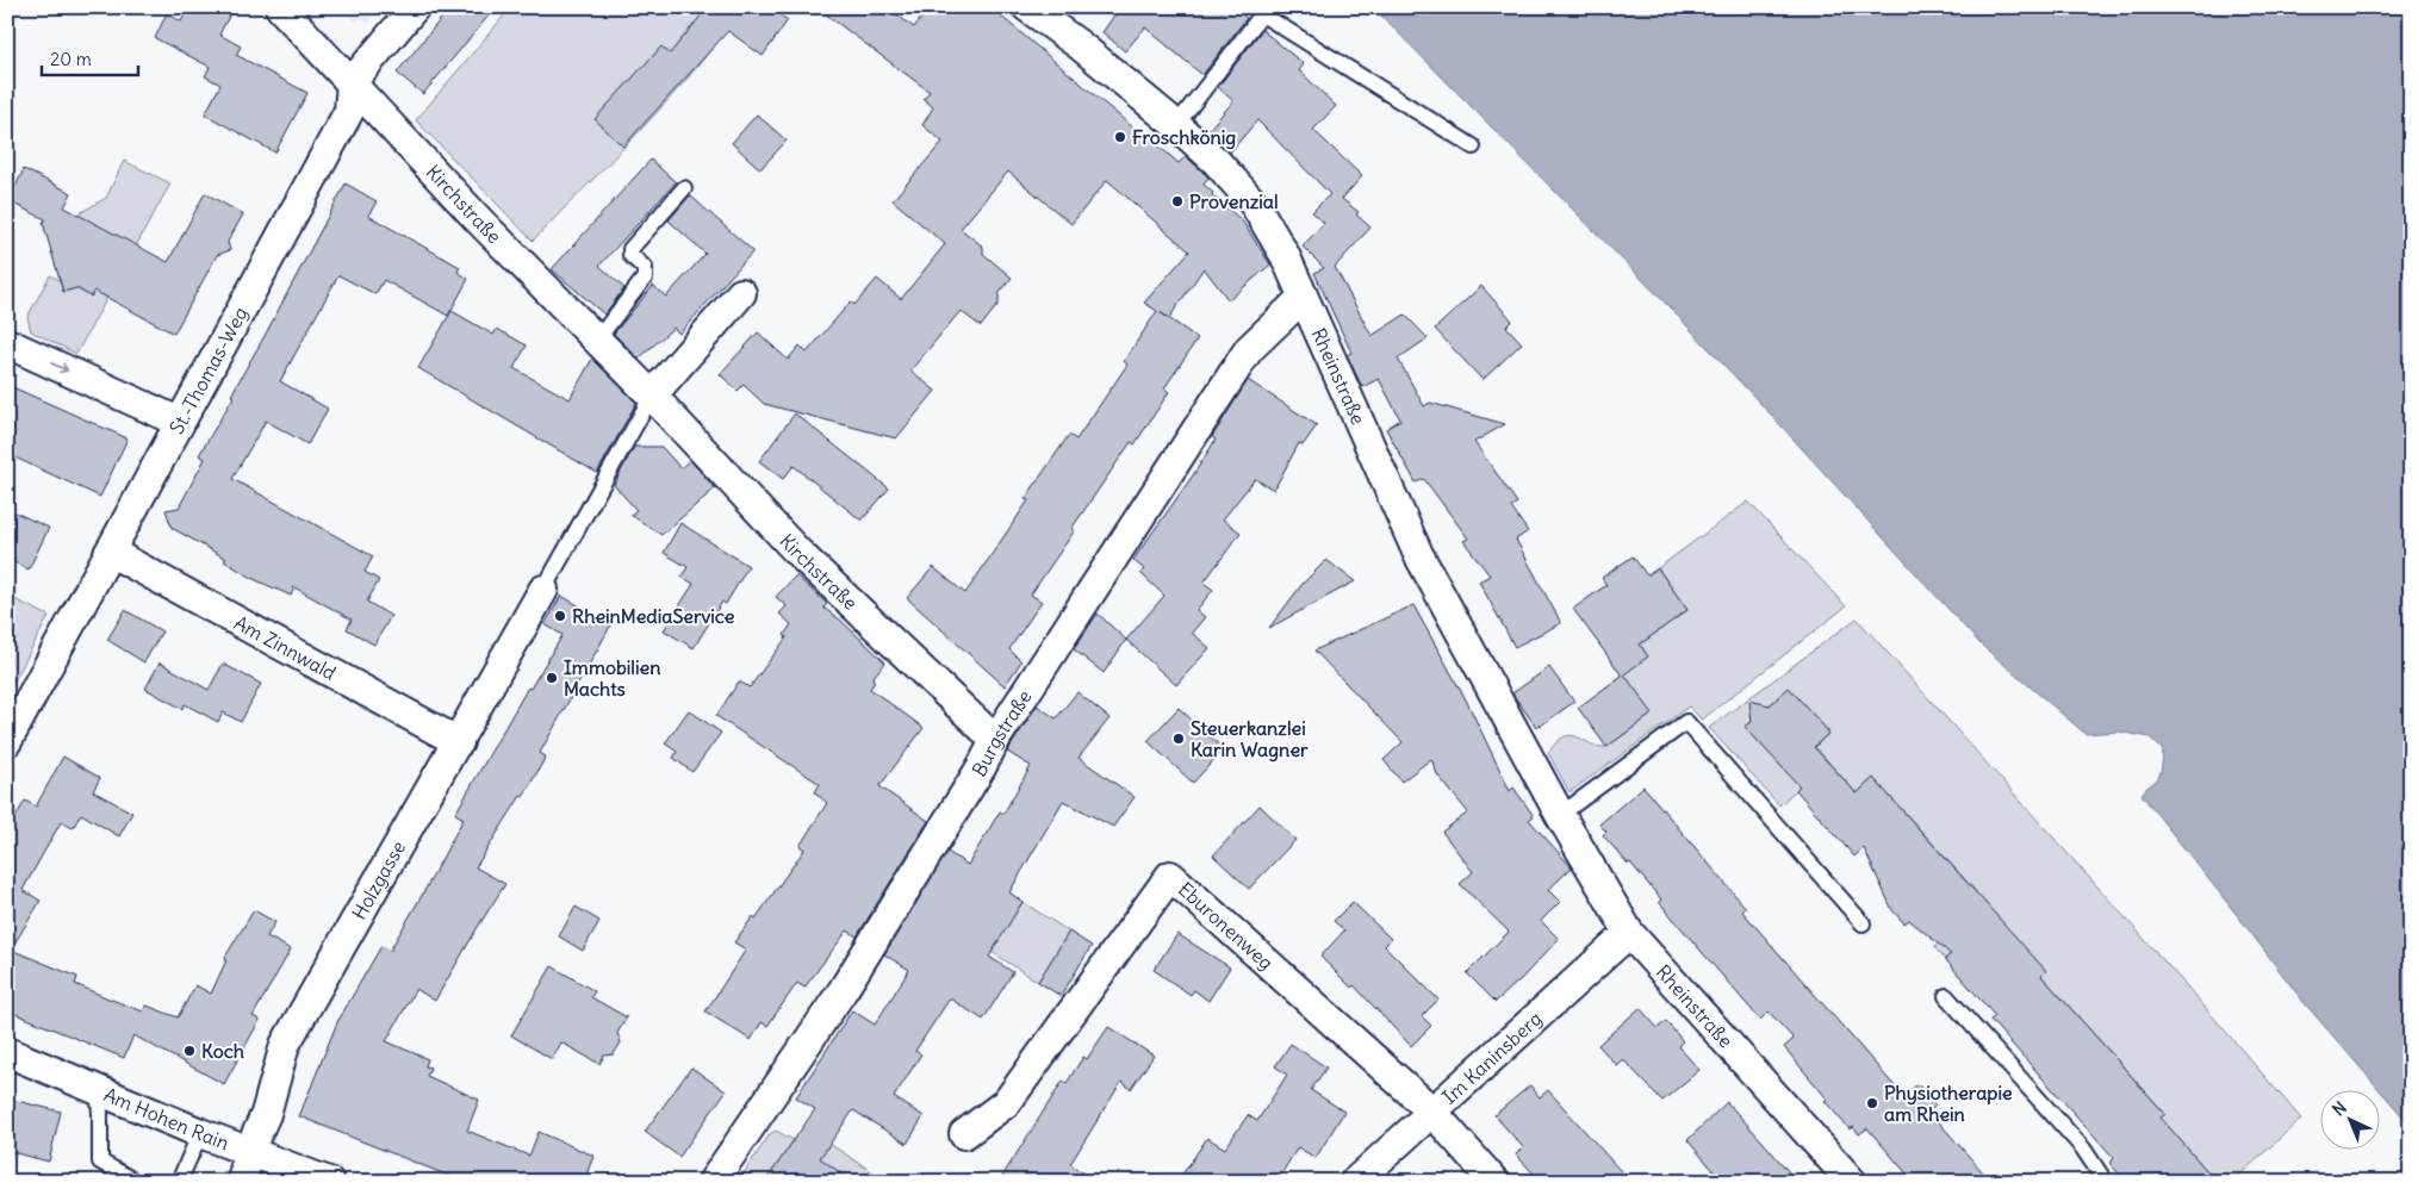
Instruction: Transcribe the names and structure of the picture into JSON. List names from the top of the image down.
{
  "streets": {
    "street": [
      "Kirchstraße",
      "St.-Thomas-Weg",
      "Rheinstraße",
      "Am Zinnwald",
      "Burgstraße",
      "Holzgasse",
      "Eburonenweg",
      "Im Kaninsberg",
      "Am Hohen Rain"
    ]
  },
  "crossings": [
    ["Kirchstraße", "St.-Thomas-Weg"],
    ["Kirchstraße", "Burgstraße"],
    ["St.-Thomas-Weg", "Am Zinnwald"],
    ["Rheinstraße", "Burgstraße"],
    ["Rheinstraße", "Im Kaninsberg"],
    ["Am Zinnwald", "Holzgasse"],
    ["Holzgasse", "Am Hohen Rain"],
    ["Eburonenweg", "Im Kaninsberg"]
  ],
  "places": [
    "Froschkönig",
    "Provenzial",
    "RheinMediaService",
    "Immobilien Machts",
    "Steuerkanzlei Karin Wagner",
    "Koch",
    "Physiotherapie am Rhein"
  ],
  "scale_bar": "20 m",
  "north": "top left"
}
